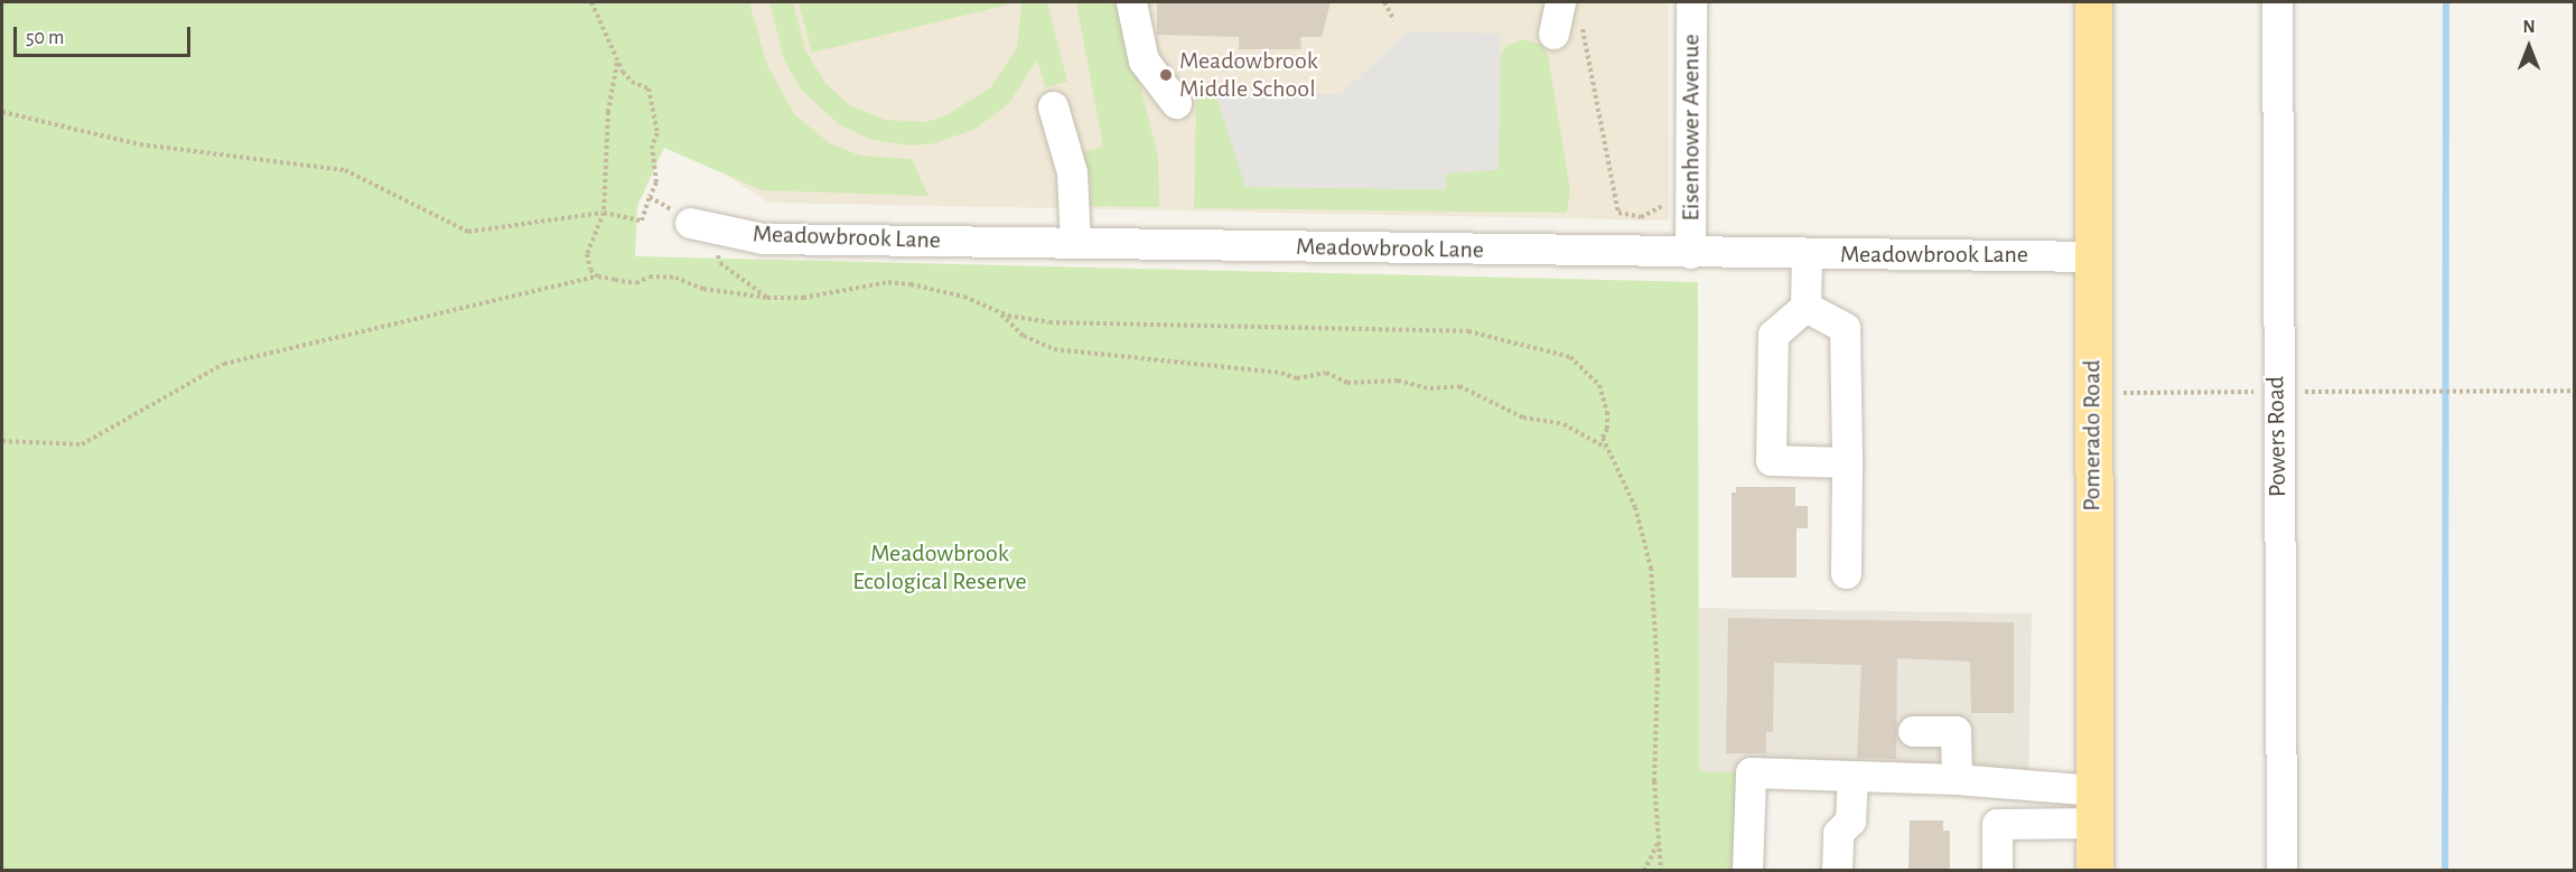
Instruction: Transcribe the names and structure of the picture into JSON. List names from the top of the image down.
{
  "streets": {
    "main road": ["Pomerado Road"],
    "street": ["Eisenhower Avenue", "Meadowbrook Lane", "Powers Road"]
  },
  "crossings": [
    ["Eisenhower Avenue", "Meadowbrook Lane"],
    ["Meadowbrook Lane", "Pomerado Road"]
  ],
  "parks": ["Meadowbrook Ecological Reserve"],
  "places": ["Meadowbrook Middle School"],
  "scale_bar": "50 m",
  "north": "top"
}
